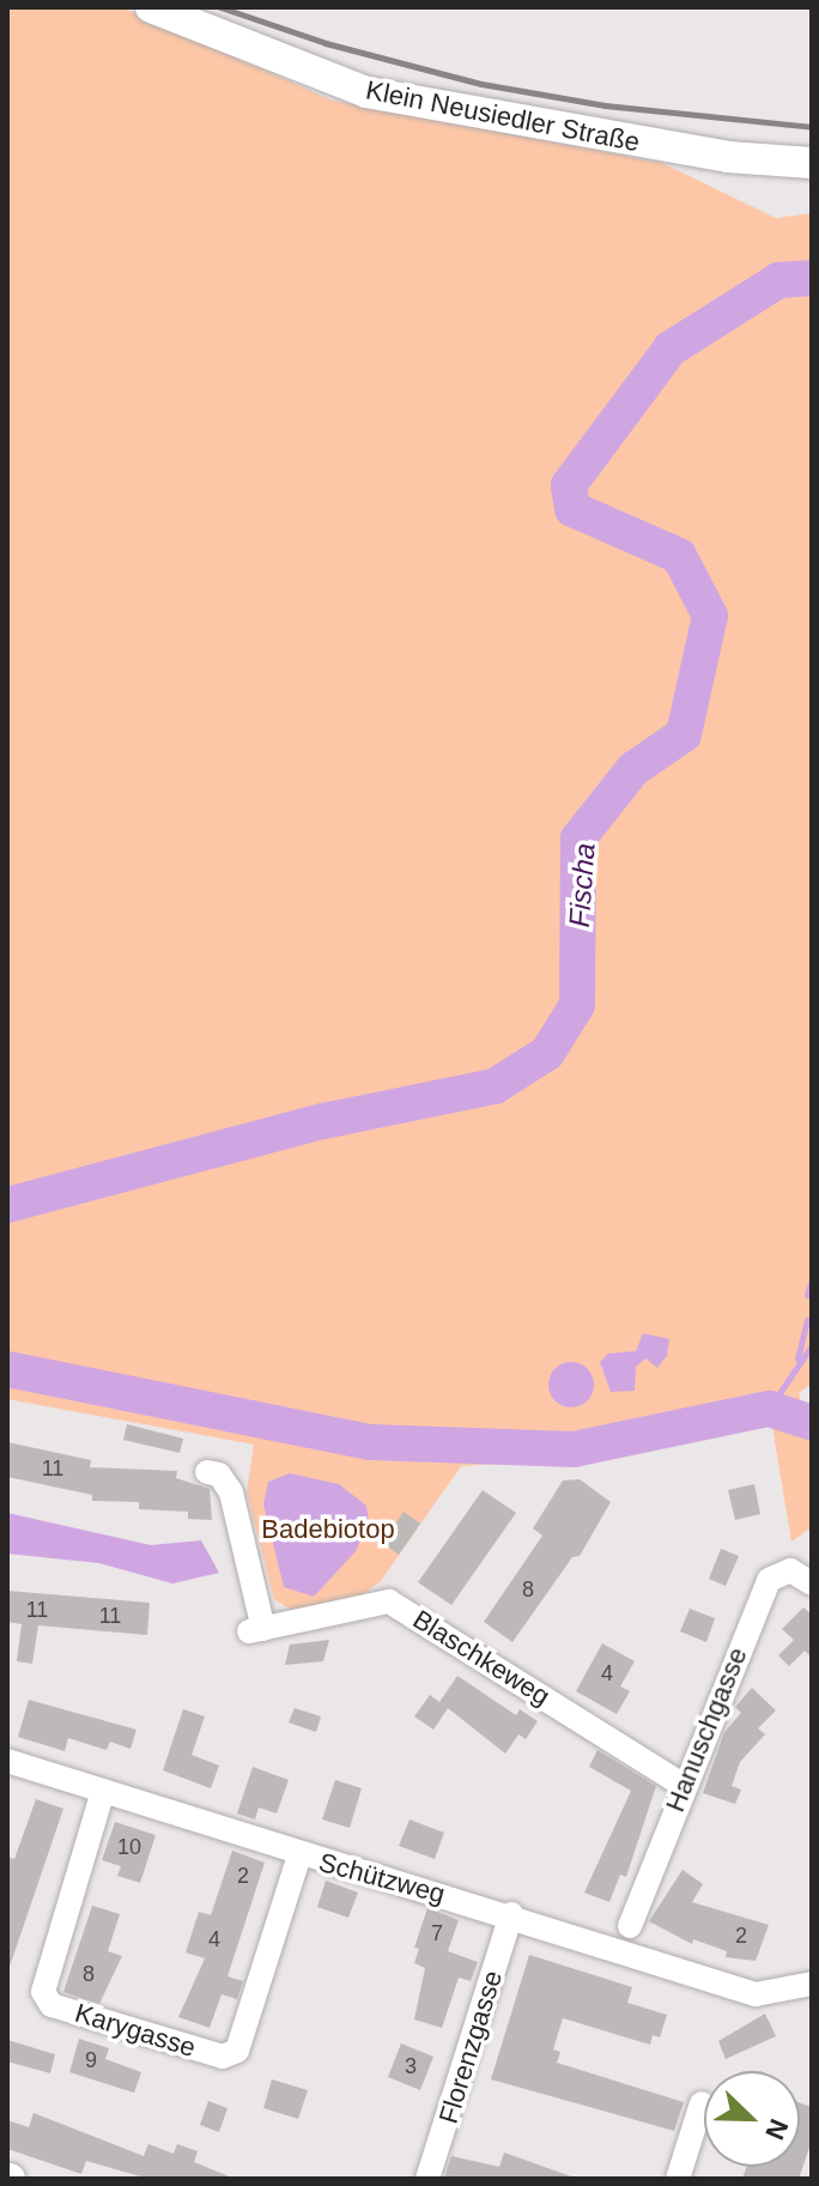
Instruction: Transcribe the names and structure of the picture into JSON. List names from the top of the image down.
{
  "streets": {
    "main road": ["Klein Neusiedler Straße"],
    "street": [
      "Blaschkeweg",
      "Hanuschgasse",
      "Schützweg",
      "Karygasse",
      "Florenzgasse"
    ]
  },
  "crossings": [
    ["Blaschkeweg", "Hanuschgasse"],
    ["Schützweg", "Karygasse"],
    ["Schützweg", "Florenzgasse"]
  ],
  "water": ["Fischa"],
  "parks": ["Badebiotop"],
  "house_numbers": [
    "11",
    "8",
    "11",
    "11",
    "4",
    "10",
    "2",
    "7",
    "2",
    "4",
    "8",
    "9",
    "3"
  ],
  "north": "bottom right"
}
